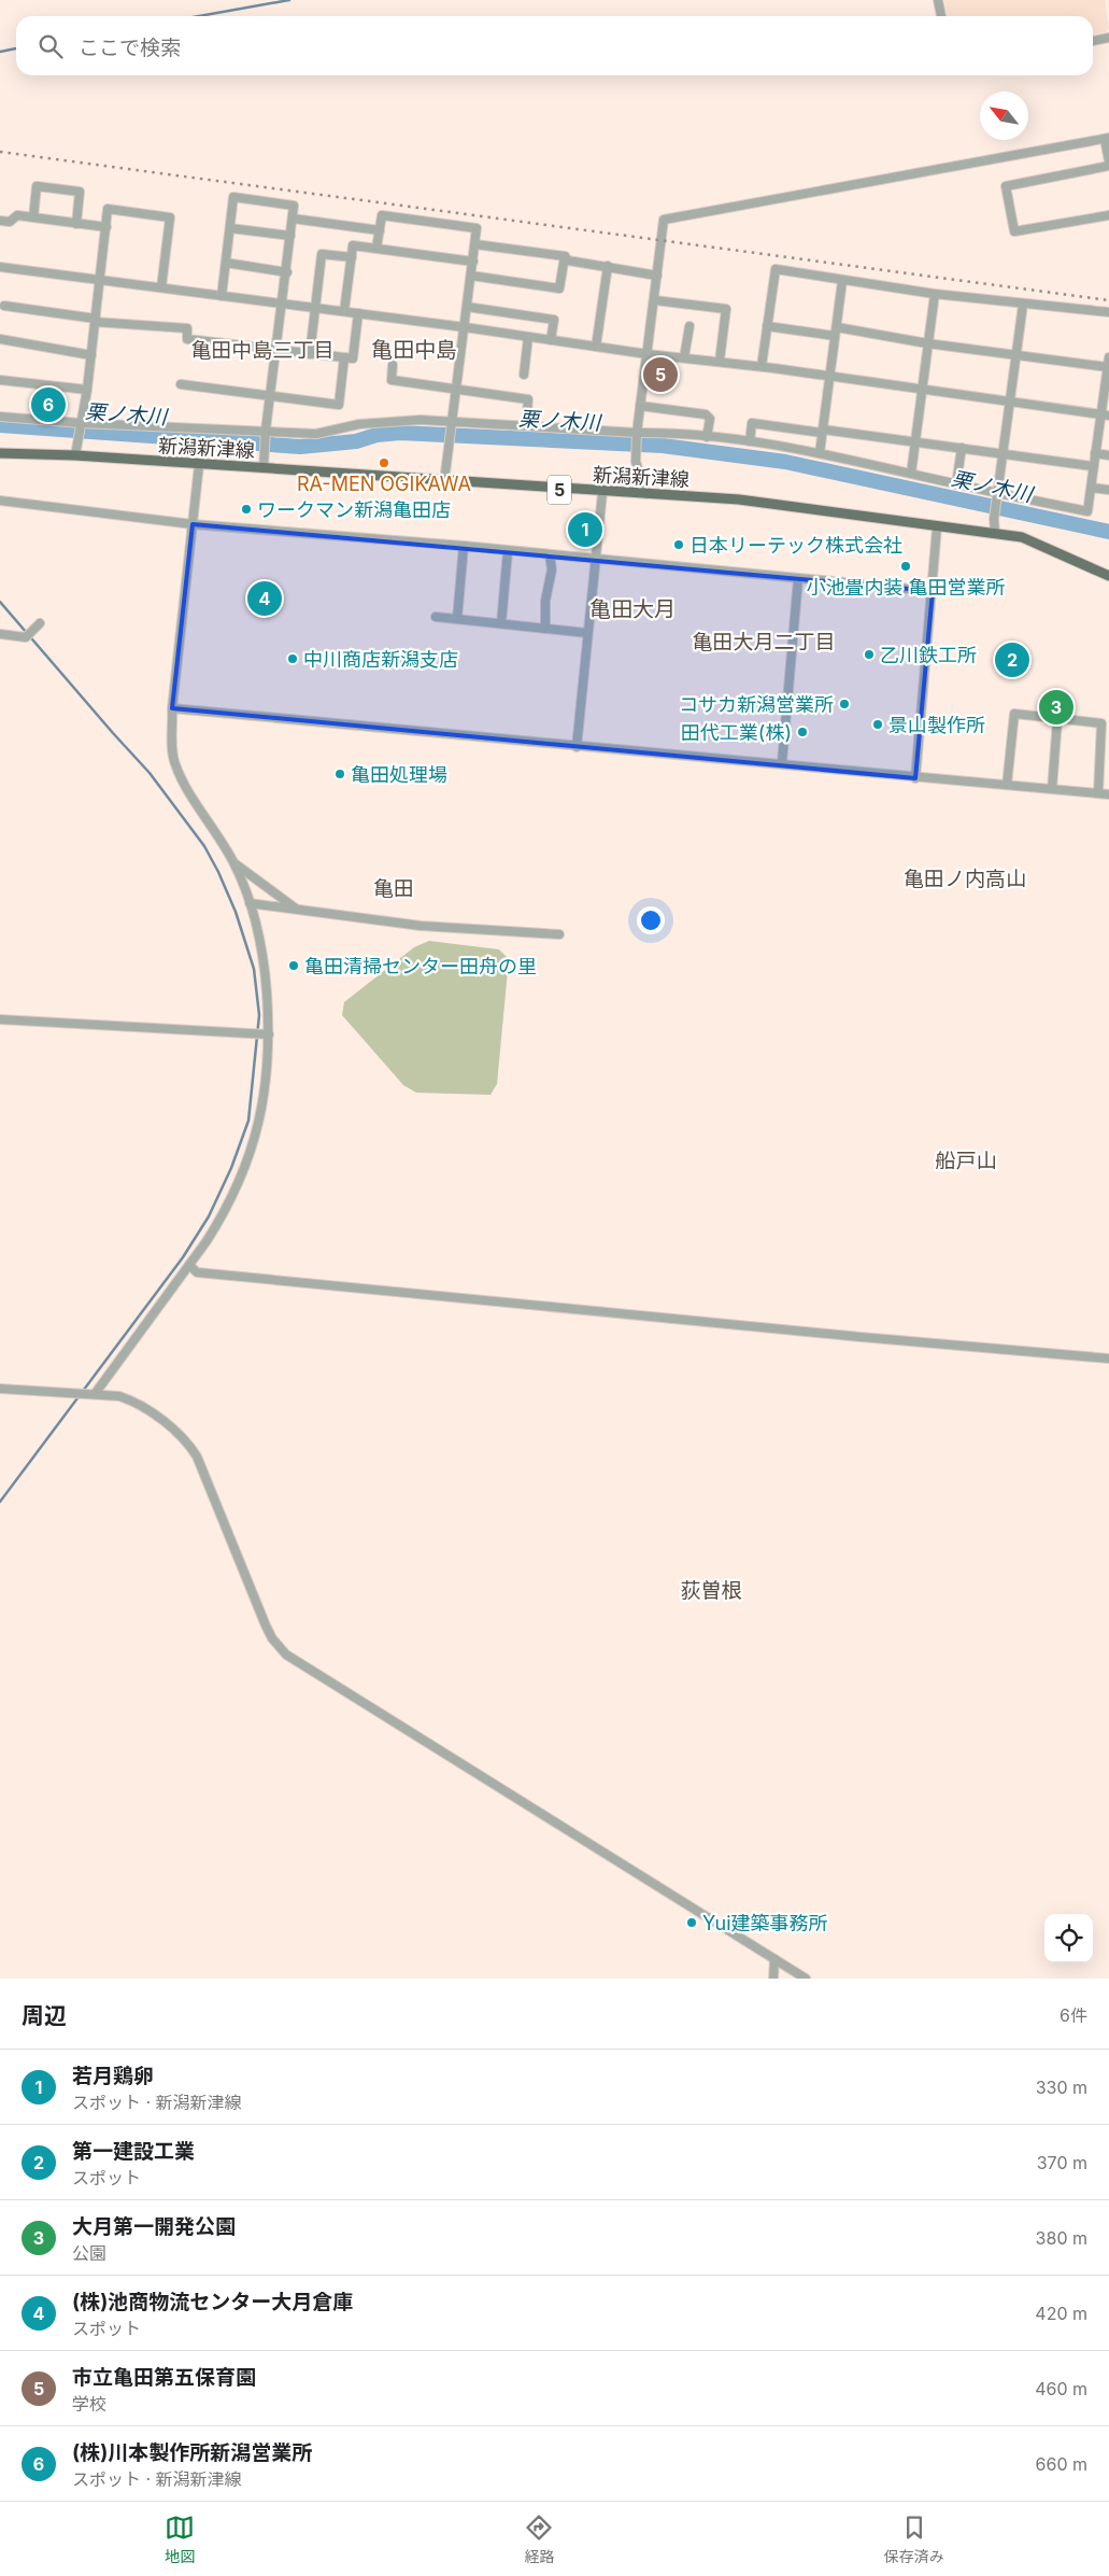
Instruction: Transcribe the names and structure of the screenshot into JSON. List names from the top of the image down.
{
  "streets": {
    "main road": ["新潟新津線", "5"]
  },
  "districts": [
    "亀田中島三丁目",
    "亀田中島",
    "亀田大月",
    "亀田大月二丁目",
    "亀田ノ内高山",
    "亀田",
    "船戸山",
    "荻曽根"
  ],
  "water": ["栗ノ木川"],
  "places": [
    "RA-MEN OGIKAWA",
    "ワークマン新潟亀田店",
    "日本リーテック株式会社",
    "小池畳内装 亀田営業所",
    "乙川鉄工所",
    "中川商店新潟支店",
    "コサカ新潟営業所",
    "景山製作所",
    "田代工業(株)",
    "亀田処理場",
    "亀田清掃センター田舟の里",
    "Yui建築事務所"
  ],
  "north": "top left",
  "page": {
    "search": "ここで検索",
    "pins": [
      "5",
      "6",
      "1",
      "4",
      "2",
      "3"
    ],
    "heading": ["周辺", "6件"],
    "list": [
      {
        "mark": "1",
        "name": "若月鶏卵",
        "note": "スポット · 新潟新津線",
        "value": "330 m"
      },
      {
        "mark": "2",
        "name": "第一建設工業",
        "note": "スポット",
        "value": "370 m"
      },
      {
        "mark": "3",
        "name": "大月第一開発公園",
        "note": "公園",
        "value": "380 m"
      },
      {
        "mark": "4",
        "name": "(株)池商物流センター大月倉庫",
        "note": "スポット",
        "value": "420 m"
      },
      {
        "mark": "5",
        "name": "市立亀田第五保育園",
        "note": "学校",
        "value": "460 m"
      },
      {
        "mark": "6",
        "name": "(株)川本製作所新潟営業所",
        "note": "スポット · 新潟新津線",
        "value": "660 m"
      }
    ],
    "nav": ["地図", "経路", "保存済み"]
  }
}
